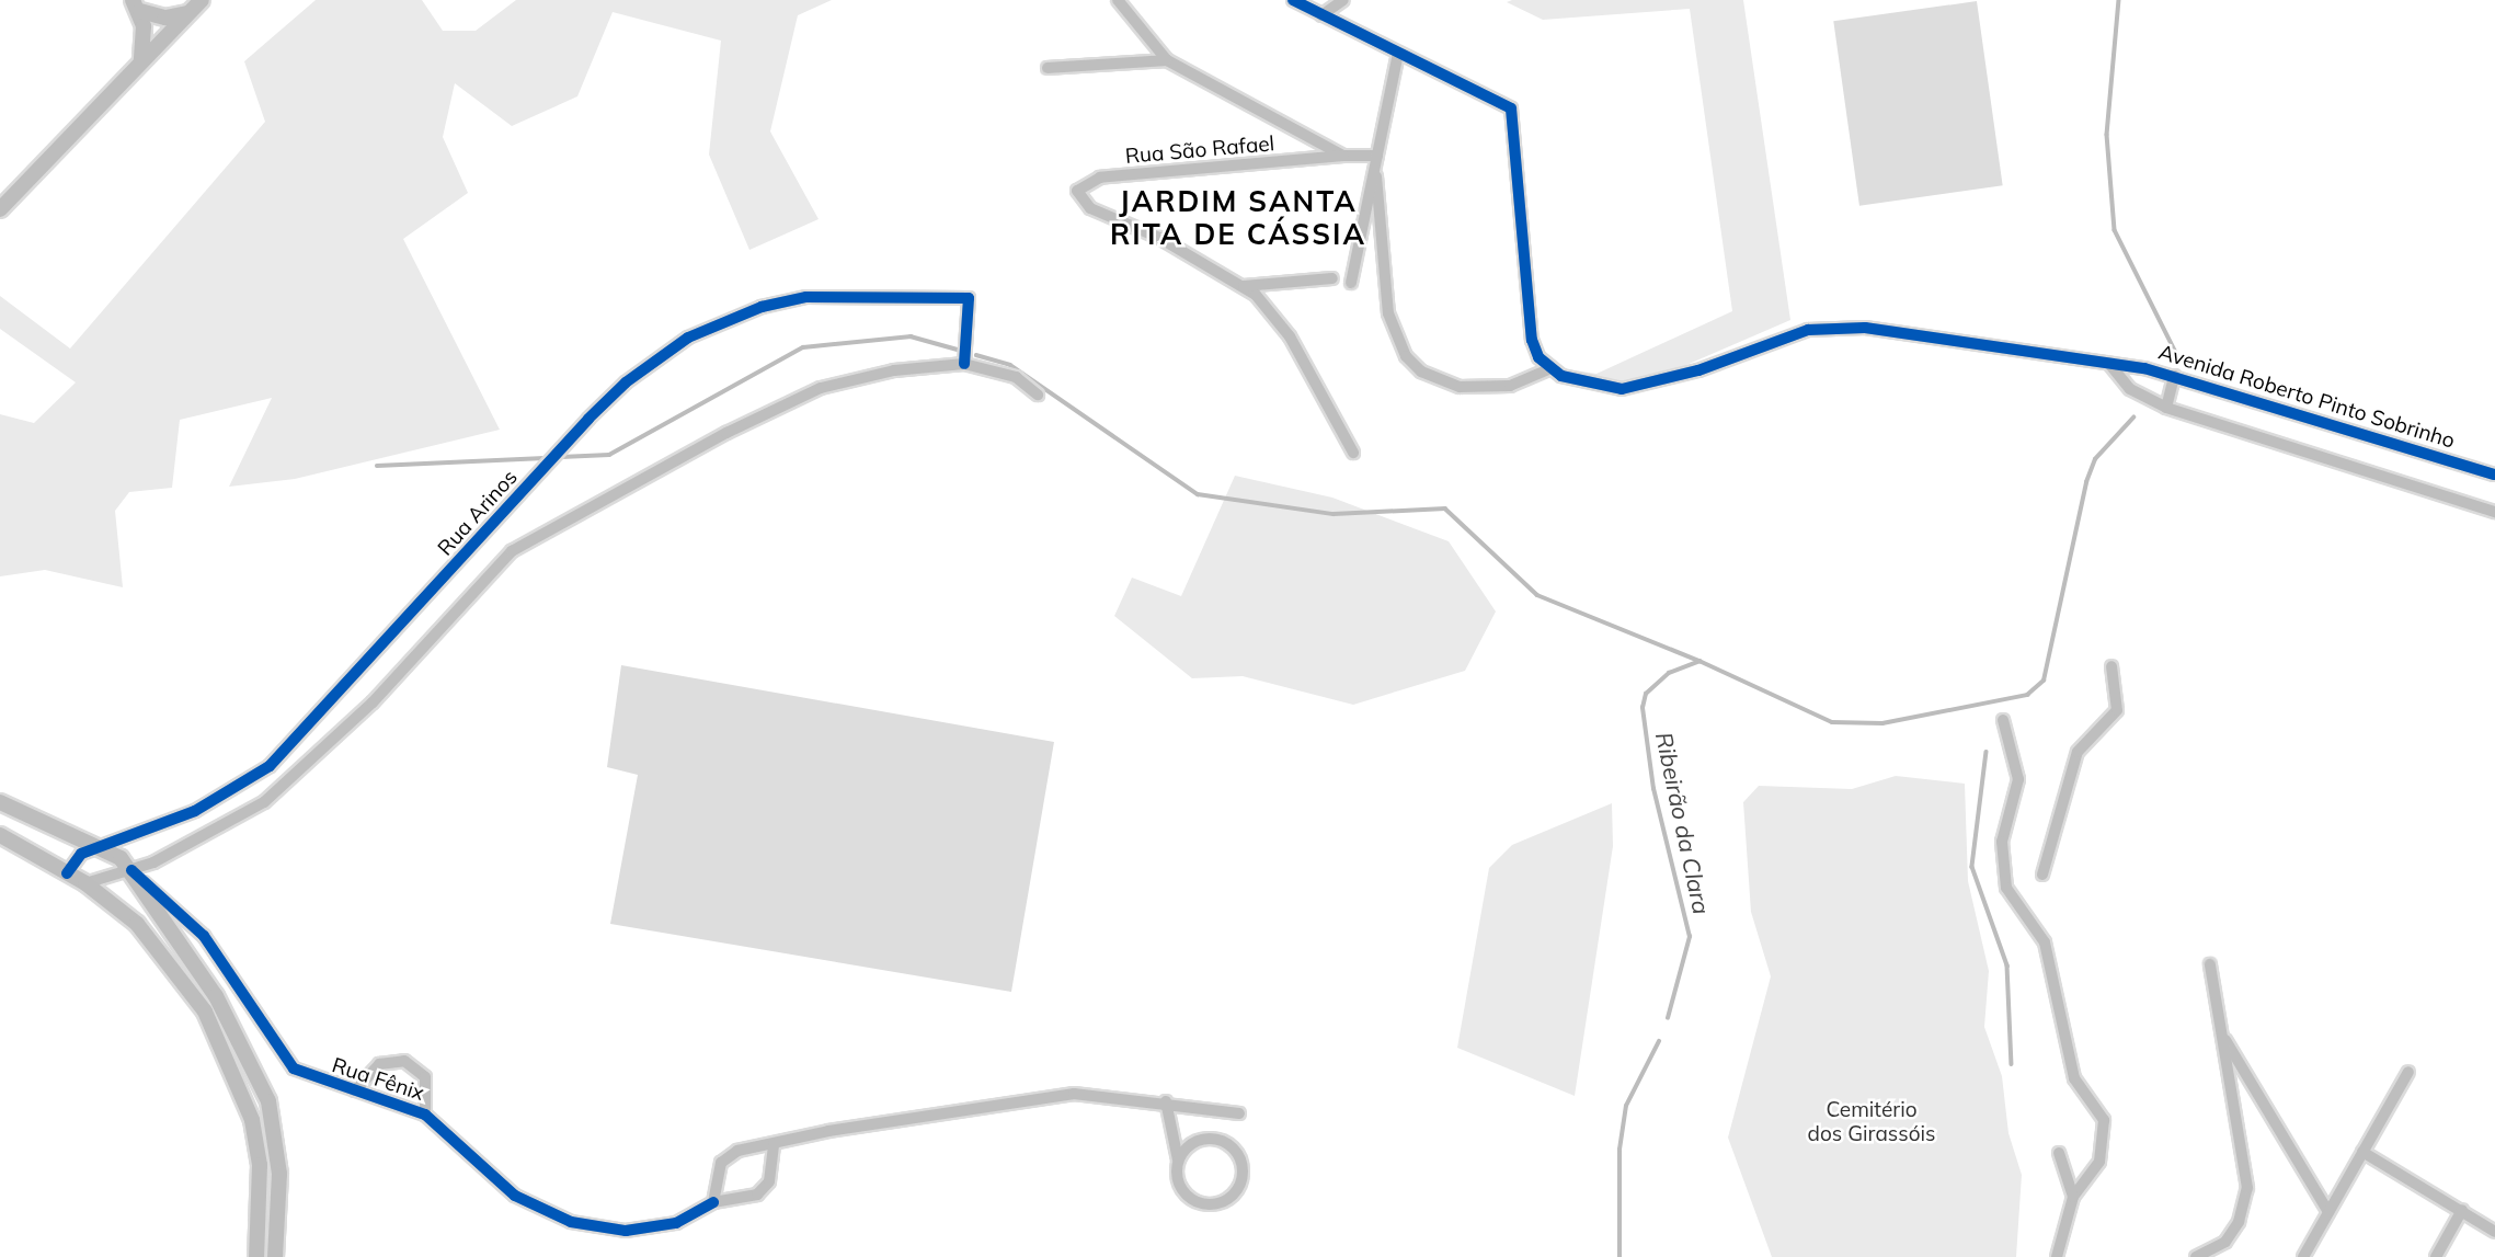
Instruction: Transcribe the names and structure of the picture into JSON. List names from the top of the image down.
{
  "streets": {
    "street": [
      "Rua São Rafael",
      "Avenida Roberto Pinto Sobrinho",
      "Rua Arinos",
      "Rua Fênix"
    ]
  },
  "districts": ["JARDIM SANTA RITA DE CÁSSIA"],
  "water": ["Ribeirão da Clara"],
  "parks": ["Cemitério dos Girassóis"]
}
